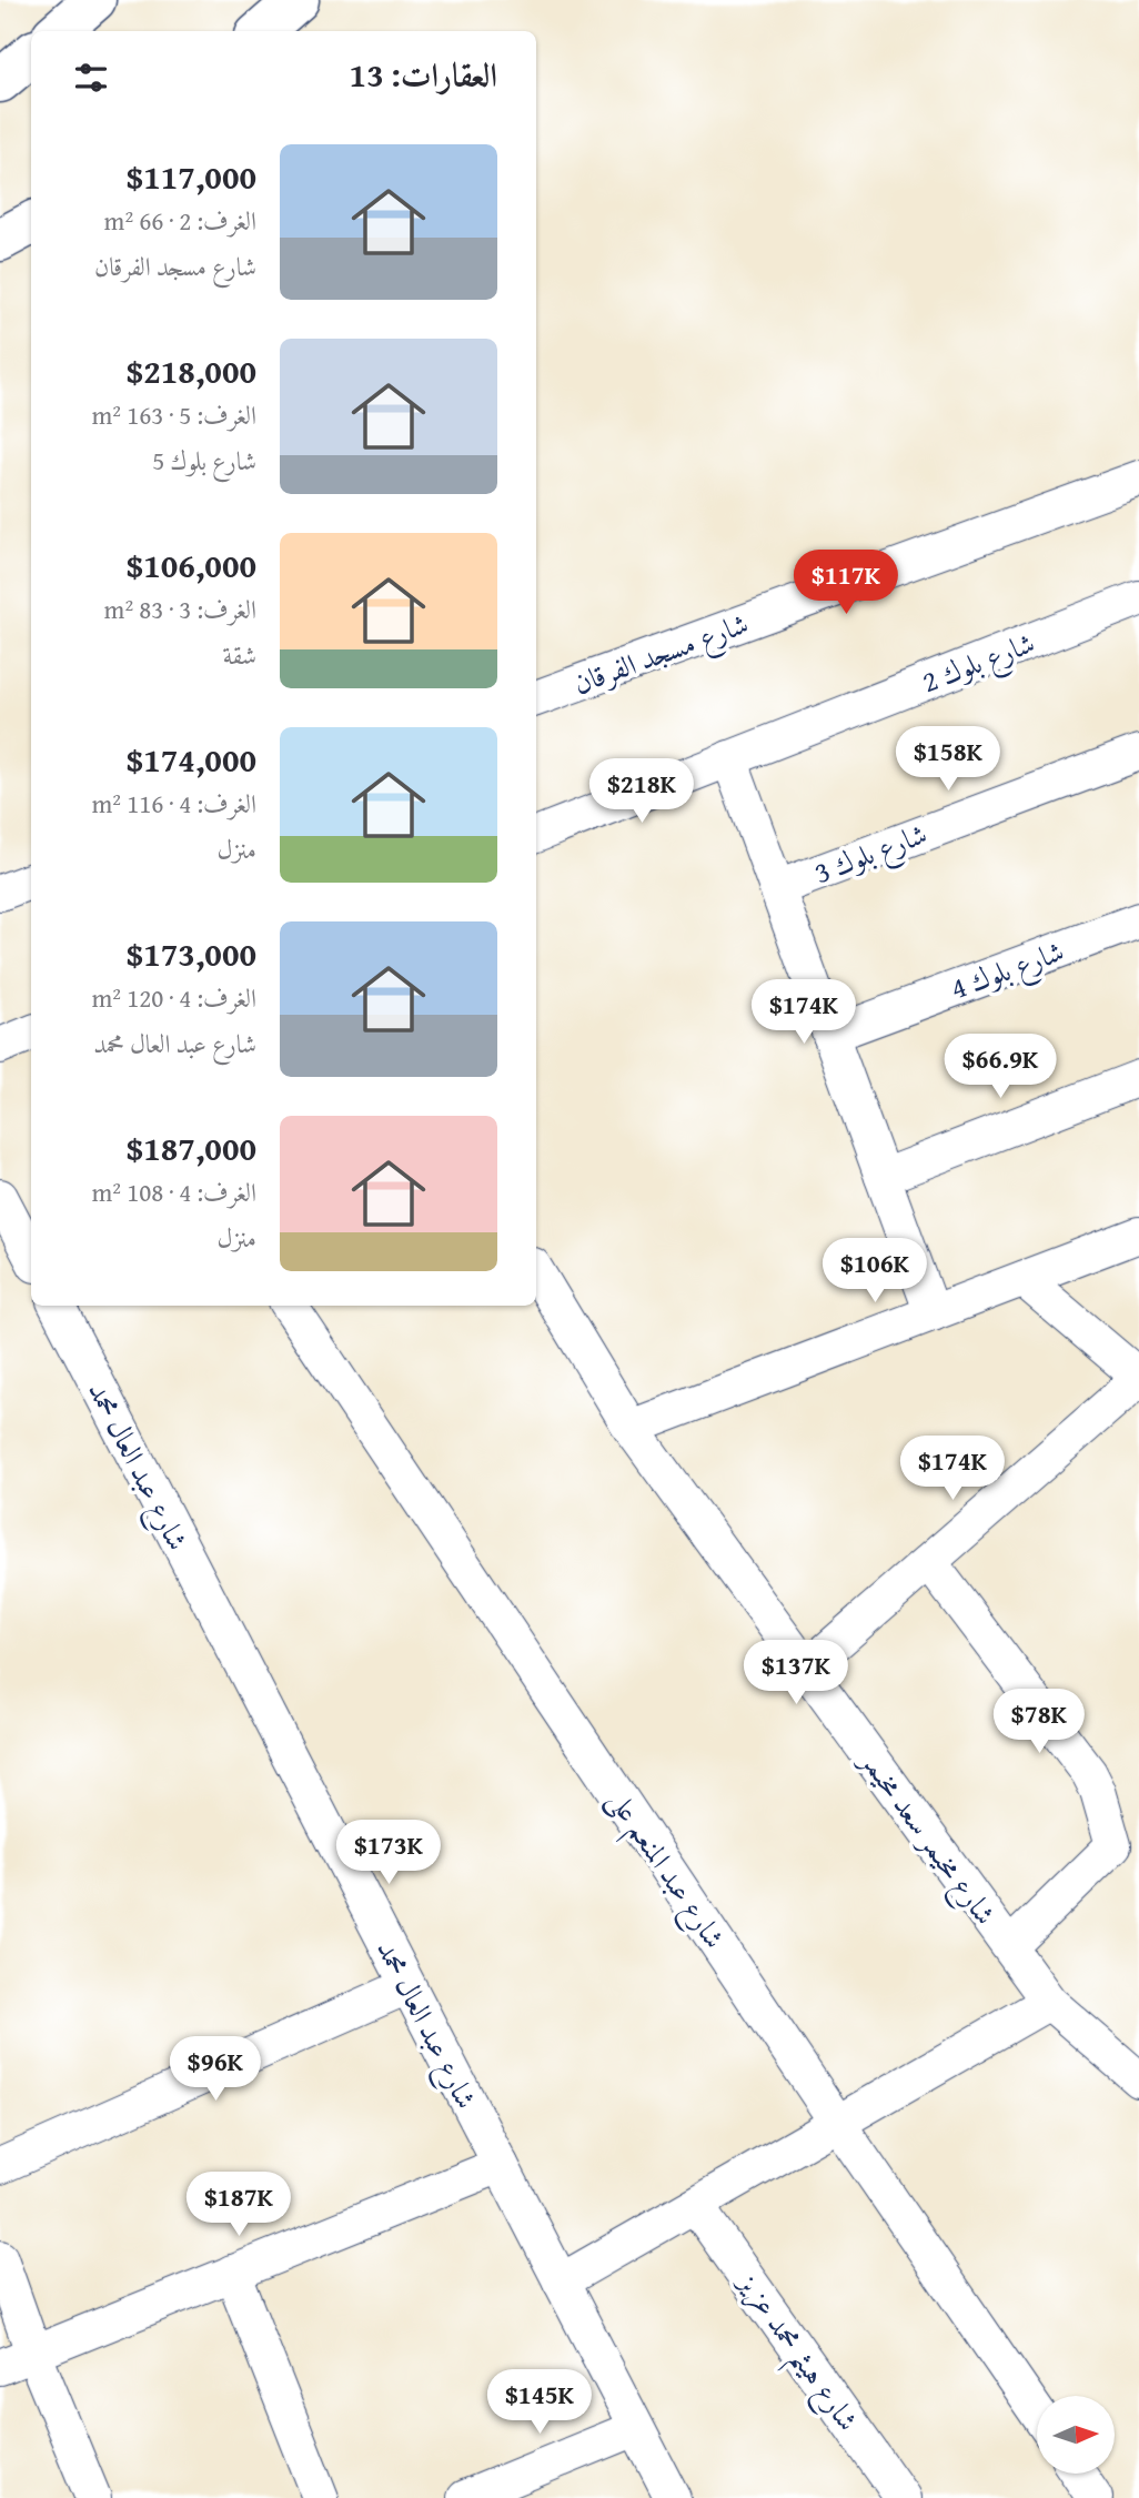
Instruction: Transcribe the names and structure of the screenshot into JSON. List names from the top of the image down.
{
  "streets": {
    "street": [
      "شارع مسجد الفرقان",
      "شارع بلوك 2",
      "شارع بلوك 3",
      "شارع بلوك 4",
      "شارع عبد العال محمد",
      "شارع مخيمر سعد مخيمر",
      "شارع عبد المنعم على",
      "شارع هيثم محمد عزيز"
    ]
  },
  "north": "right",
  "page": {
    "heading": "العقارات: 13",
    "list": [
      {
        "name": "$117,000",
        "note": "الغرف: 2 · 66 m² · شارع مسجد الفرقان"
      },
      {
        "name": "$218,000",
        "note": "الغرف: 5 · 163 m² · شارع بلوك 5"
      },
      {
        "name": "$106,000",
        "note": "الغرف: 3 · 83 m² · شقة"
      },
      {
        "name": "$174,000",
        "note": "الغرف: 4 · 116 m² · منزل"
      },
      {
        "name": "$173,000",
        "note": "الغرف: 4 · 120 m² · شارع عبد العال محمد"
      },
      {
        "name": "$187,000",
        "note": "الغرف: 4 · 108 m² · منزل"
      }
    ],
    "price": [
      "$117K",
      "$158K",
      "$218K",
      "$174K",
      "$66.9K",
      "$106K",
      "$174K",
      "$137K",
      "$78K",
      "$173K",
      "$96K",
      "$187K",
      "$145K"
    ]
  }
}
